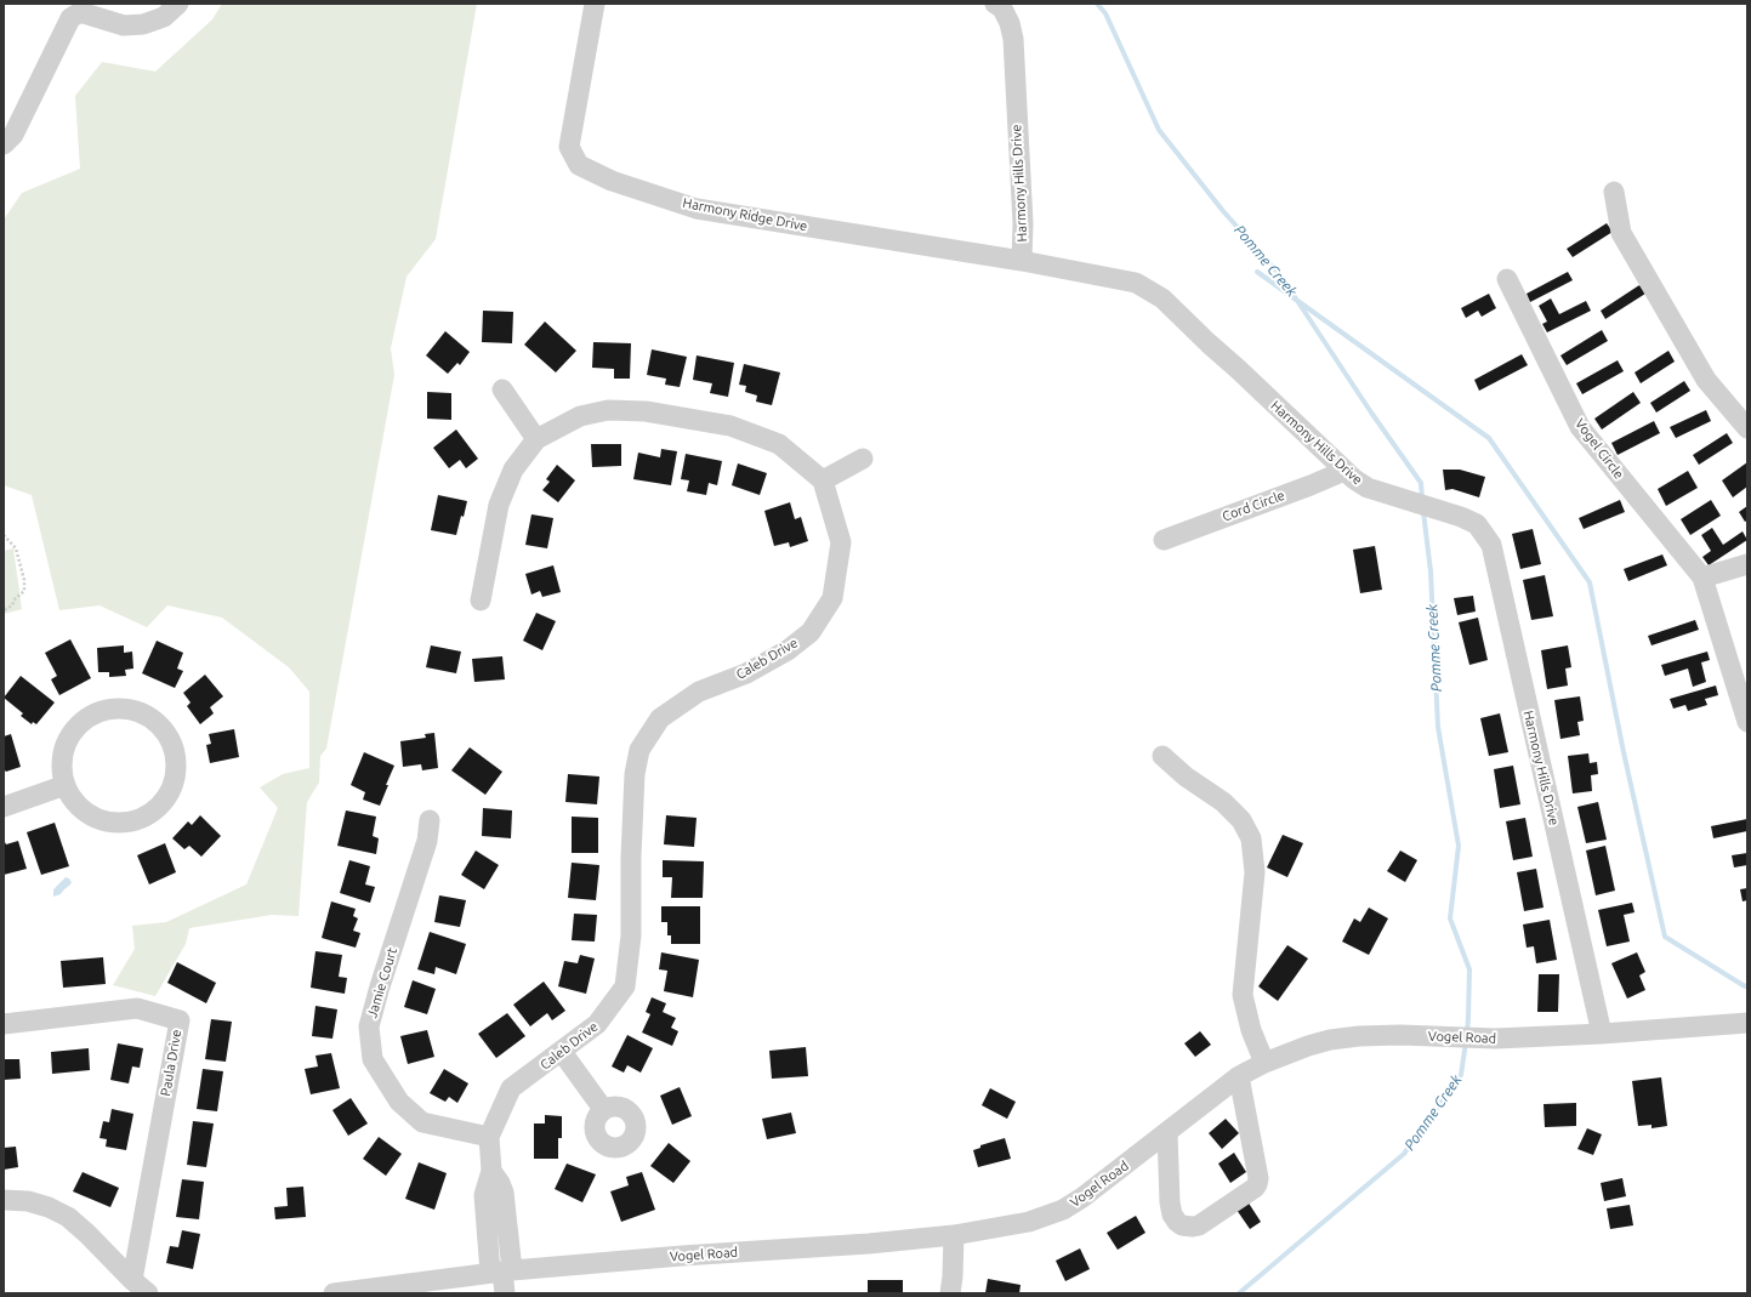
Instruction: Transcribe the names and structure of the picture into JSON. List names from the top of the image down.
{
  "streets": {
    "street": [
      "Harmony Hills Drive",
      "Harmony Ridge Drive",
      "Vogel Circle",
      "Cord Circle",
      "Caleb Drive",
      "Jamie Court",
      "Vogel Road",
      "Paula Drive"
    ]
  },
  "crossings": [
    ["Harmony Hills Drive", "Harmony Ridge Drive"],
    ["Harmony Hills Drive", "Cord Circle"],
    ["Harmony Hills Drive", "Vogel Road"],
    ["Caleb Drive", "Jamie Court"],
    ["Caleb Drive", "Vogel Road"]
  ],
  "water": ["Pomme Creek"]
}
